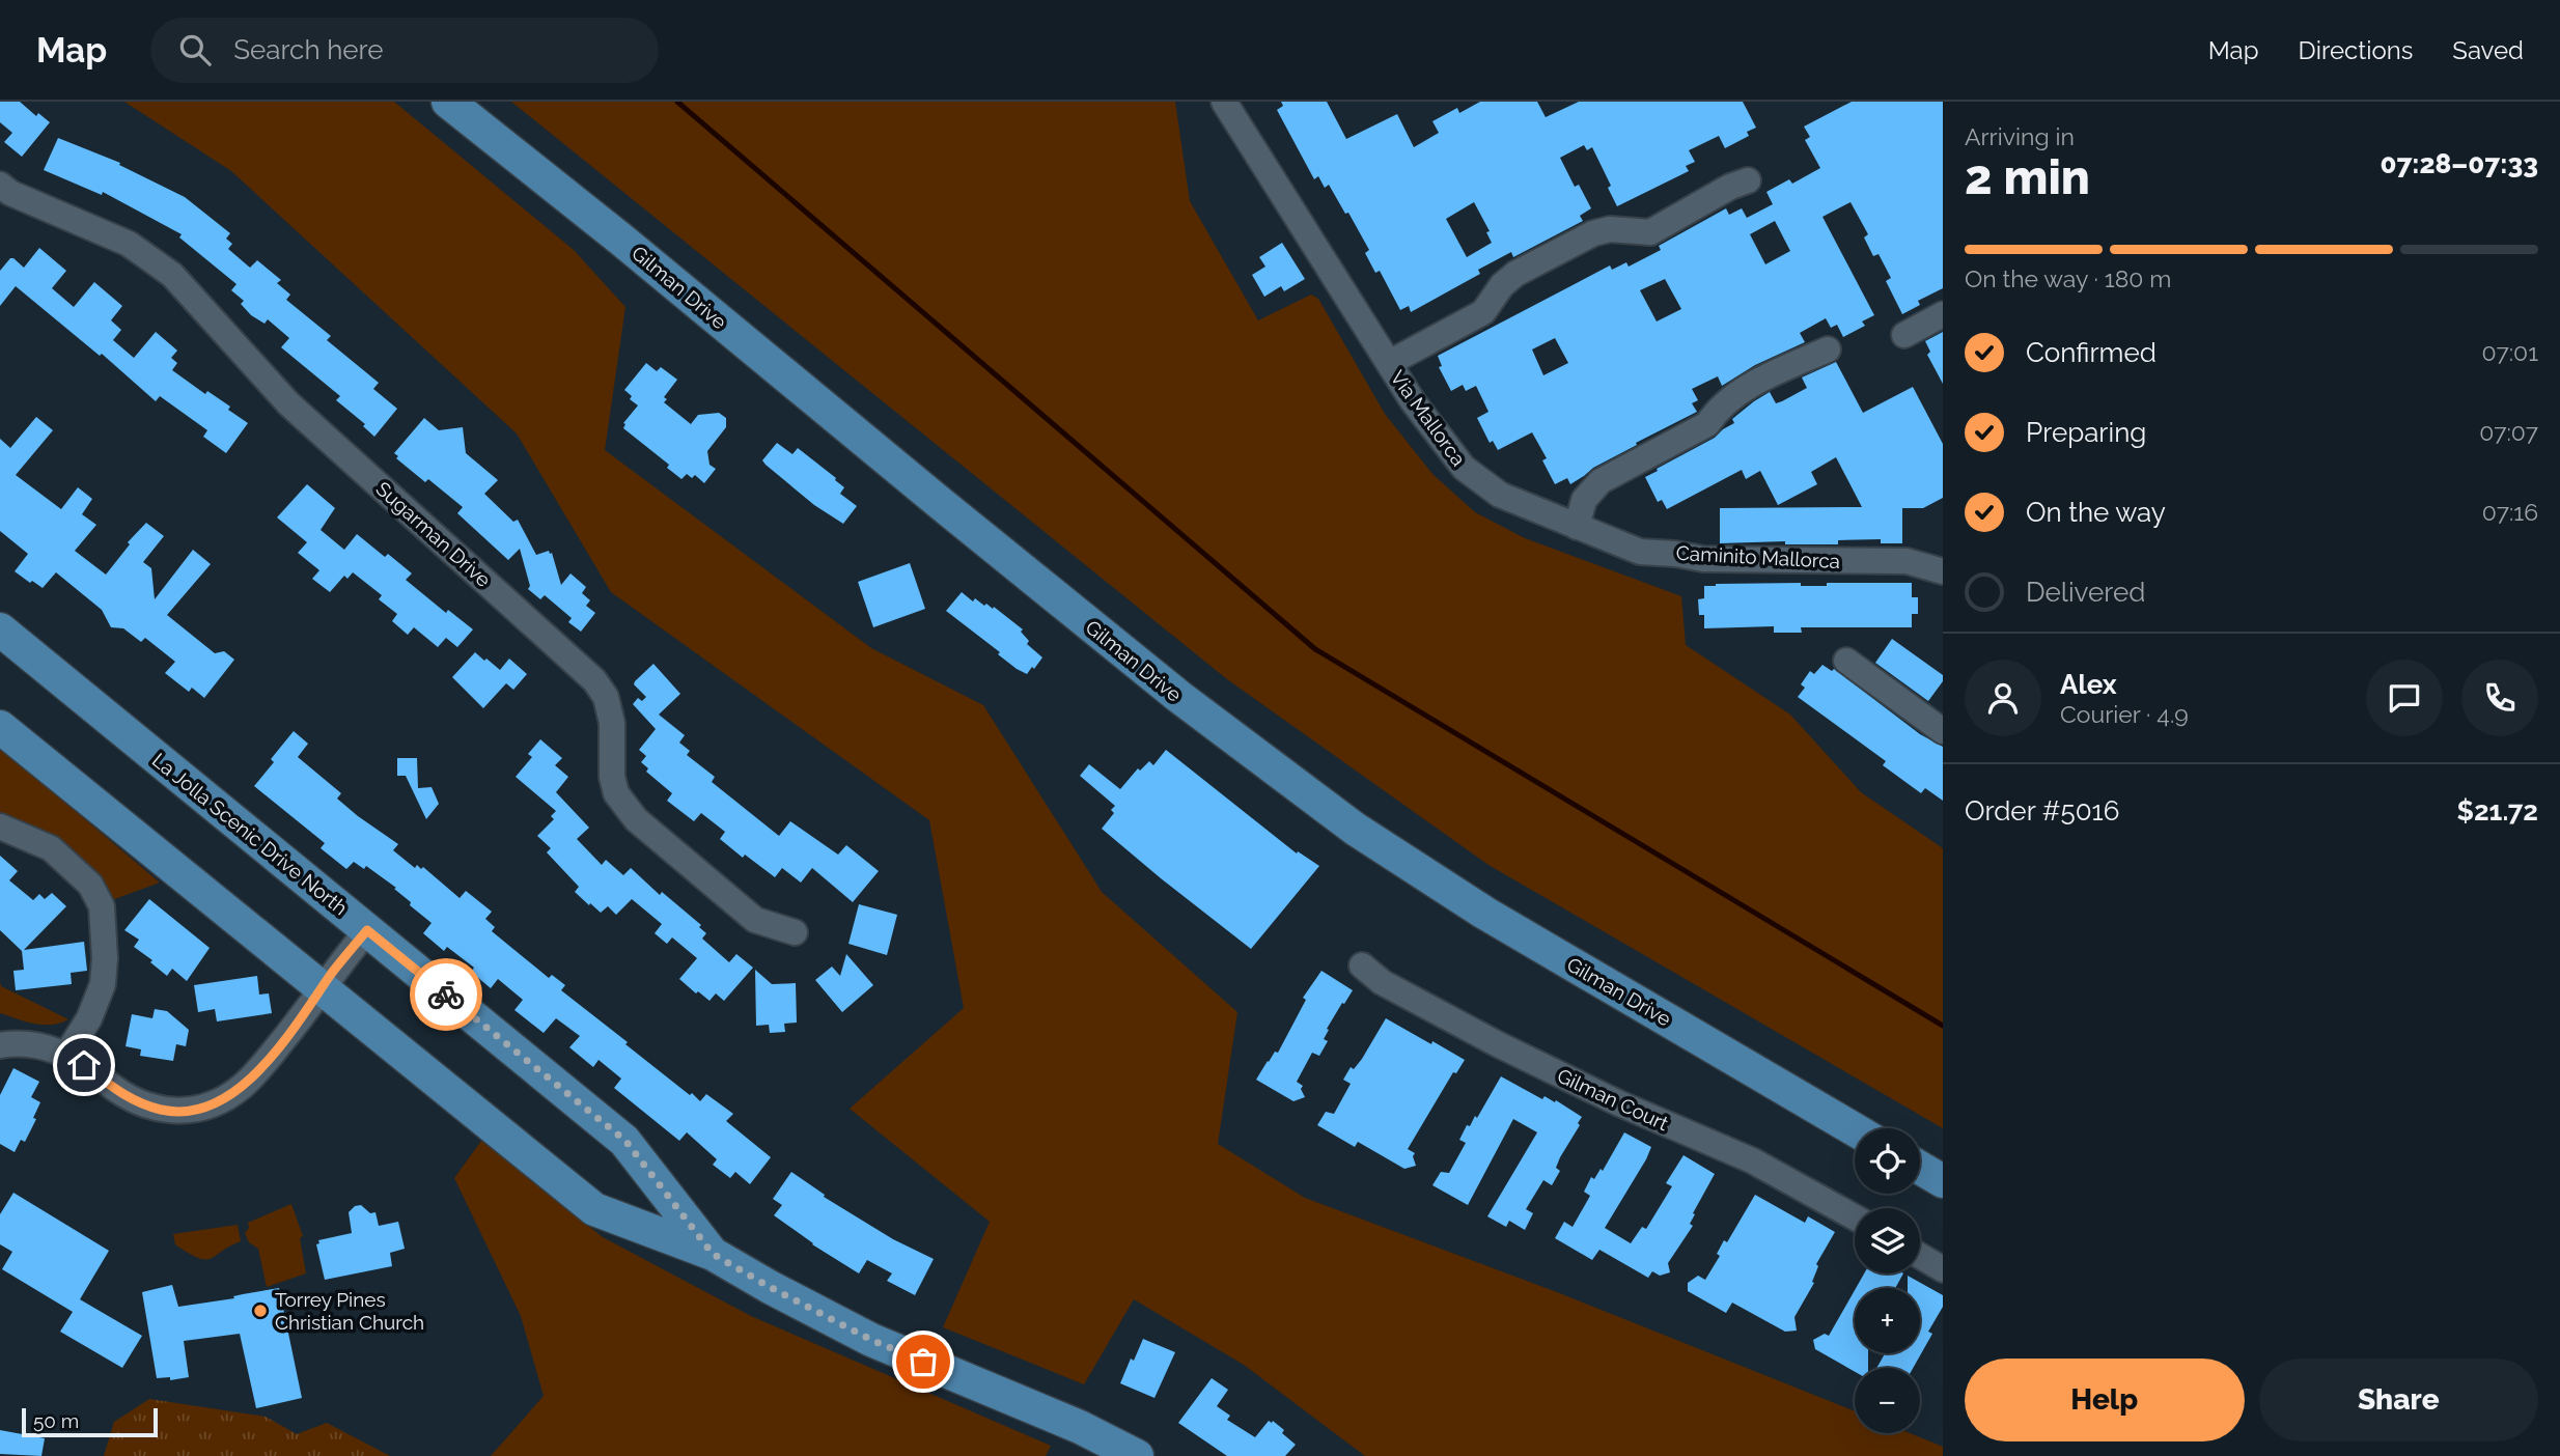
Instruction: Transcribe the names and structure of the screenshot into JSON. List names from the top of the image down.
{
  "streets": {
    "main road": ["Gilman Drive", "La Jolla Scenic Drive North"],
    "street": [
      "Via Mallorca",
      "Sugarman Drive",
      "Caminito Mallorca",
      "Gilman Court"
    ]
  },
  "crossings": [
    ["Via Mallorca", "Caminito Mallorca"]
  ],
  "places": ["Torrey Pines Christian Church"],
  "scale_bar": "50 m",
  "page": {
    "header": "Map",
    "search": "Search here",
    "nav": ["Map", "Directions", "Saved"],
    "heading": ["2 min", "Arriving in", "07:28–07:33"],
    "panel": [
      "Alex",
      "Courier · 4.9",
      "Order #5016",
      "$21.72"
    ],
    "bar": "On the way · 180 m",
    "list": [
      ["Confirmed", "07:01"],
      ["Preparing", "07:07"],
      ["On the way", "07:16"],
      "Delivered"
    ],
    "map_buttons": ["+", "−"],
    "buttons": ["Help", "Share"],
    "scale": "50 m"
  }
}
